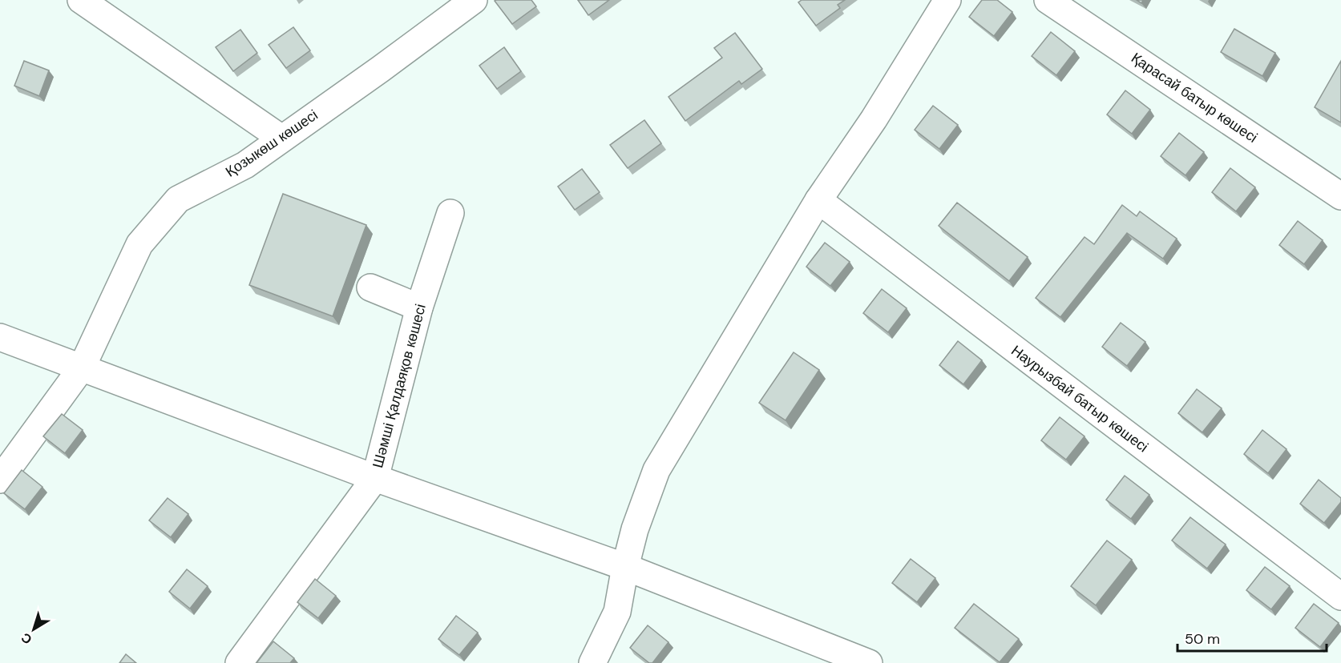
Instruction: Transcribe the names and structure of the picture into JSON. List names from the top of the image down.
{
  "streets": {
    "street": [
      "Қарасай батыр көшесі",
      "Қозыкөш көшесі",
      "Шәмші Қалдаяқов көшесі",
      "Наурызбай батыр көшесі"
    ]
  },
  "scale_bar": "50 m",
  "north": "bottom left"
}
